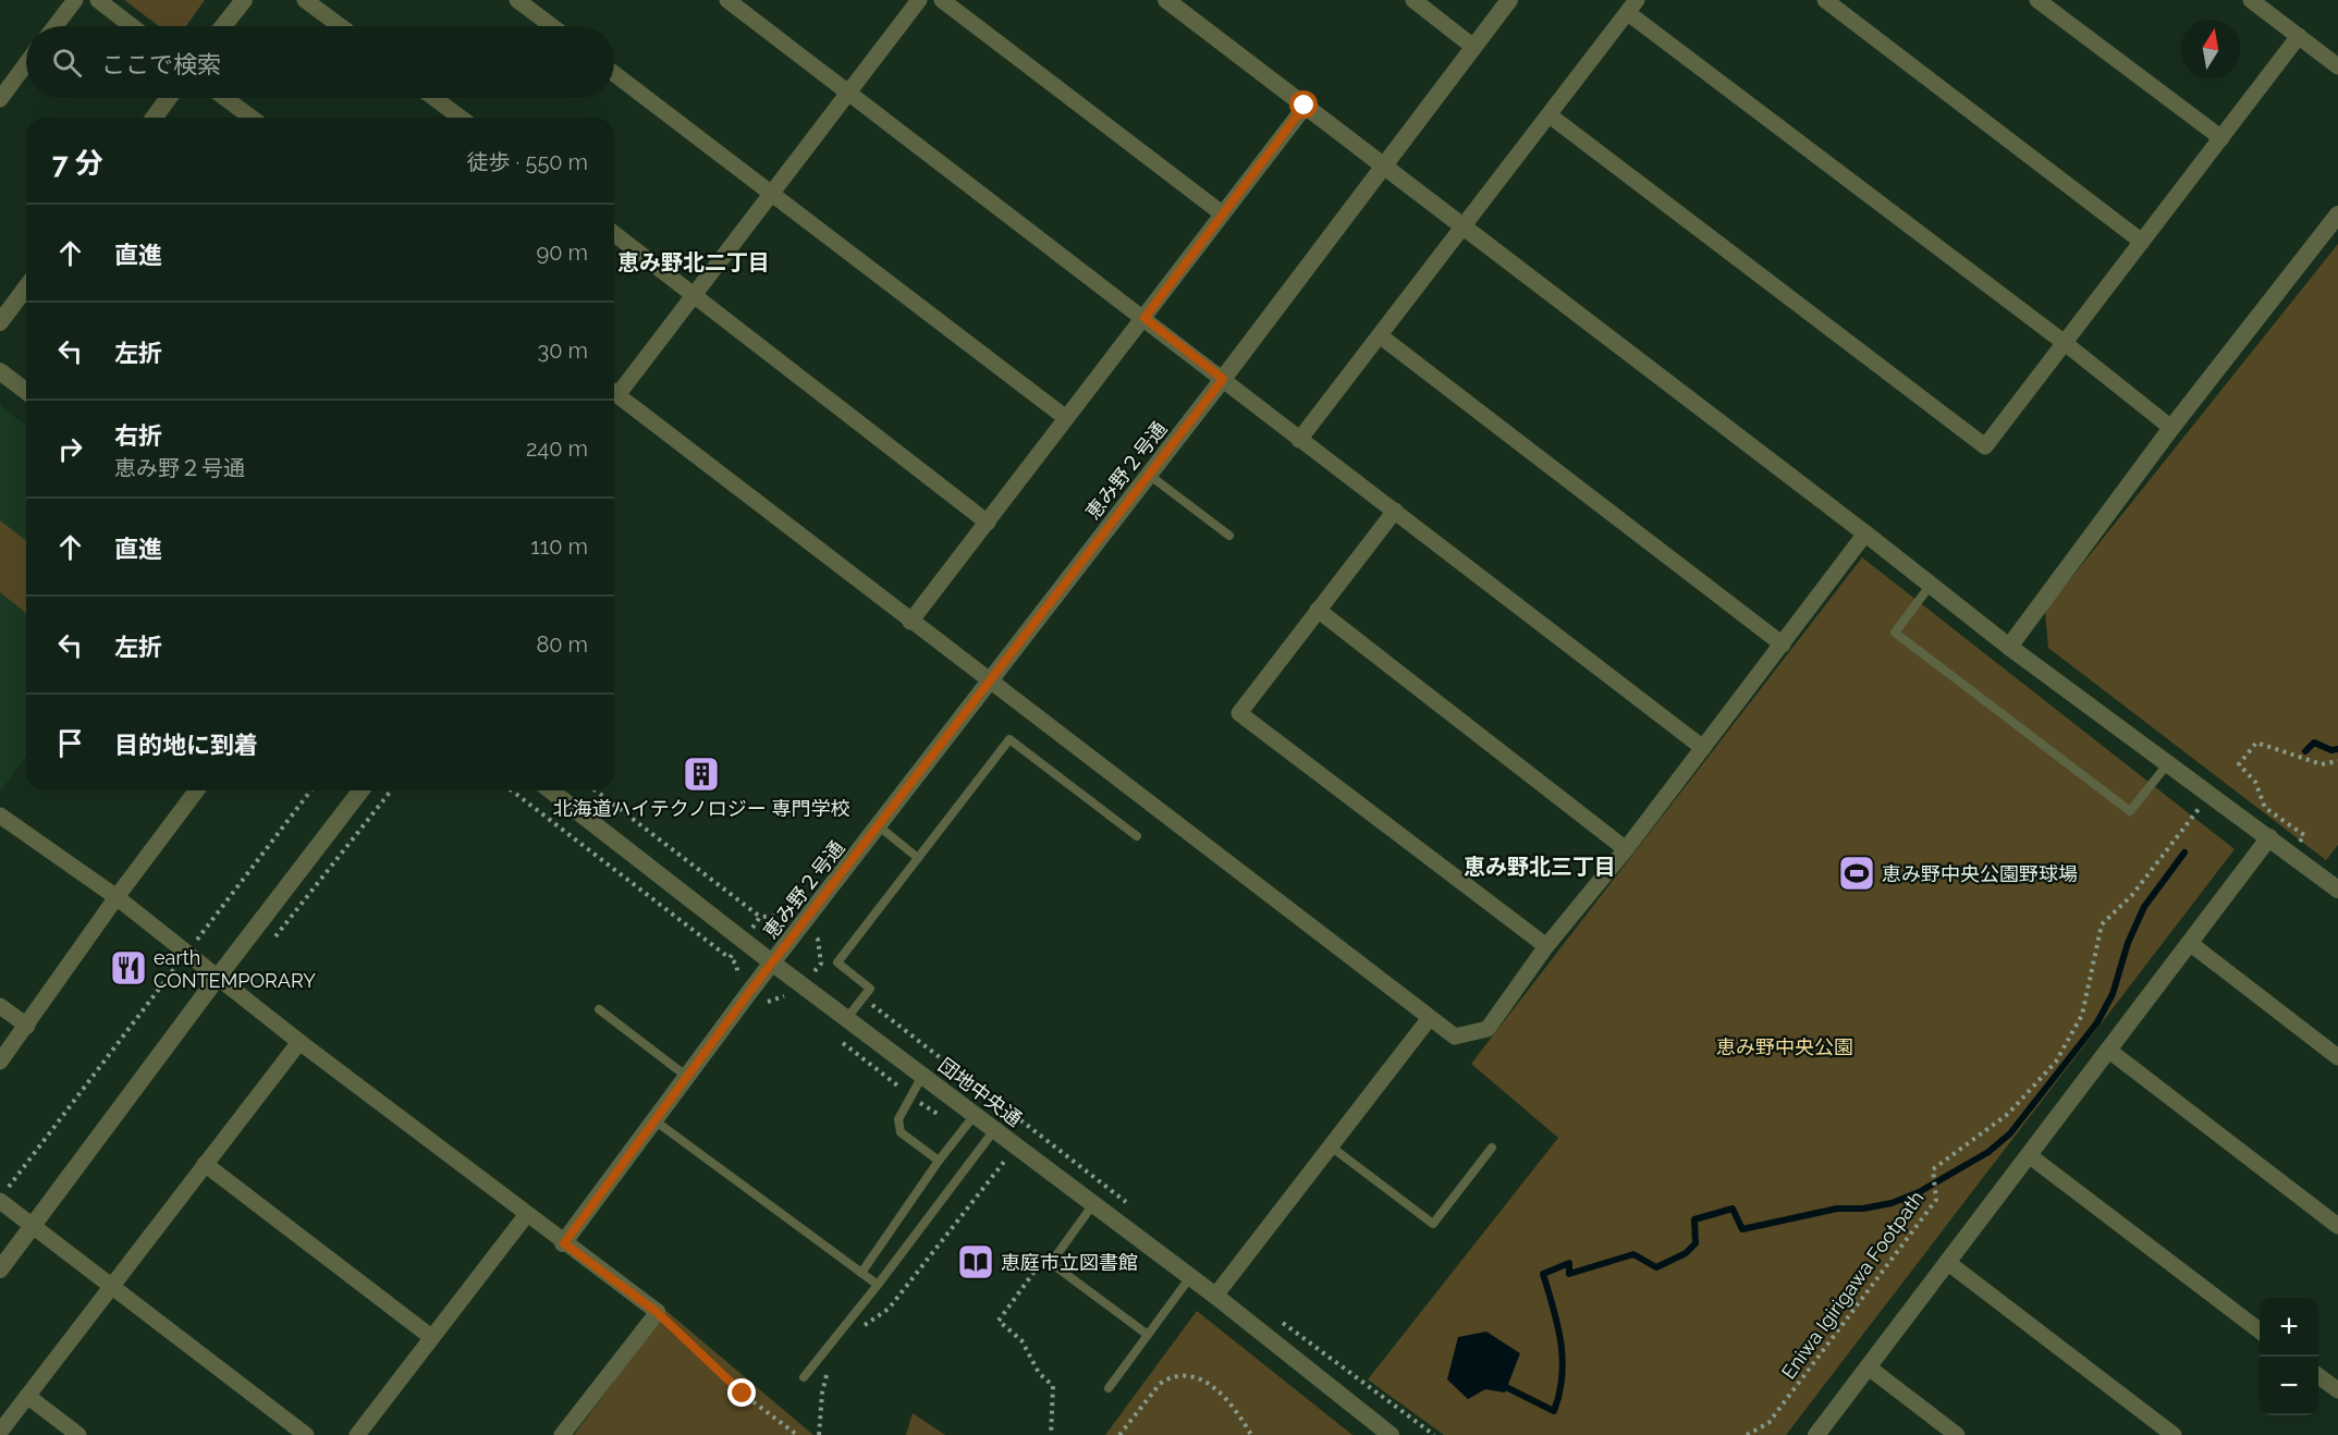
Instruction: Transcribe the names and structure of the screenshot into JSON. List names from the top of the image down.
{
  "streets": {
    "street": ["恵み野２号通", "団地中央通"],
    "path": ["Eniwa Igirigawa Footpath"]
  },
  "crossings": [
    ["恵み野２号通", "団地中央通"]
  ],
  "districts": ["恵み野北二丁目", "恵み野北三丁目"],
  "parks": ["恵み野中央公園"],
  "places": {
    "building": ["北海道ハイテクノロジー 専門学校"],
    "sports": ["恵み野中央公園野球場"],
    "restaurant": ["earth CONTEMPORARY"],
    "library": ["恵庭市立図書館"]
  },
  "north": "top",
  "page": {
    "search": "ここで検索",
    "heading": ["7 分", "徒歩 · 550 m"],
    "list": [
      ["直進", "90 m"],
      ["左折", "30 m"],
      ["右折", "恵み野２号通", "240 m"],
      ["直進", "110 m"],
      ["左折", "80 m"],
      "目的地に到着"
    ],
    "map_buttons": ["+", "−"]
  }
}
